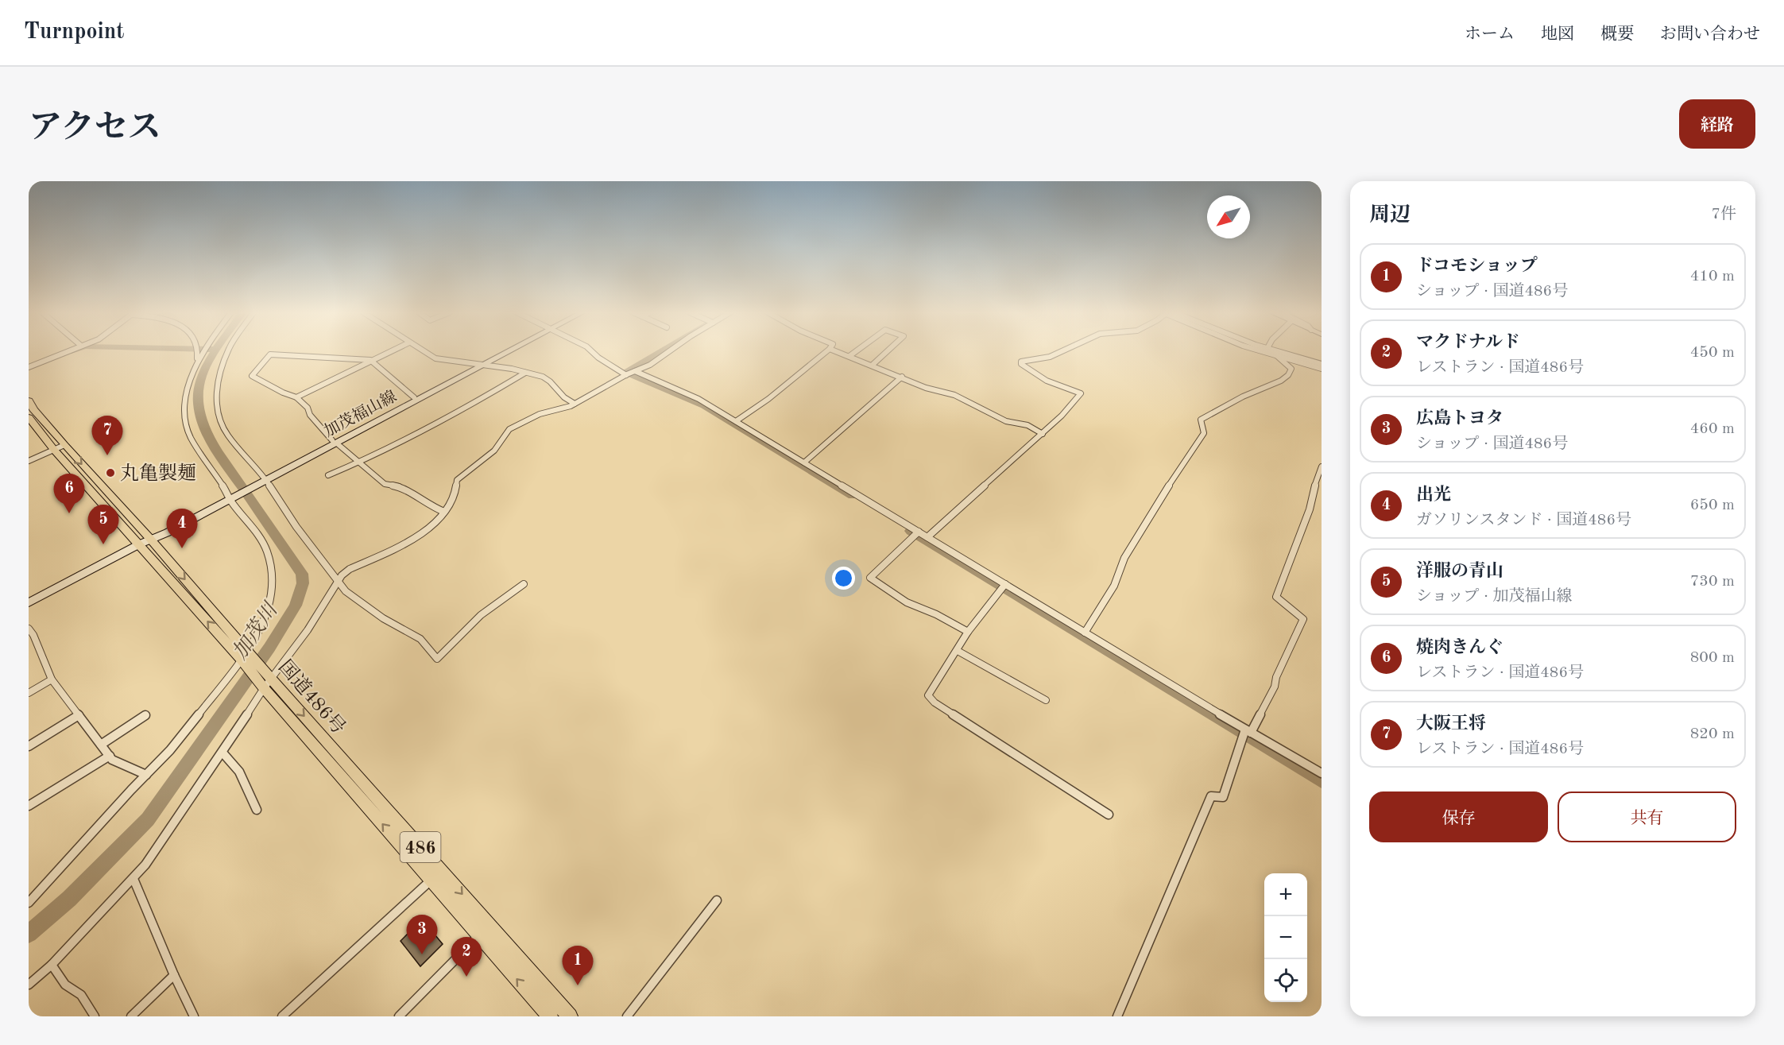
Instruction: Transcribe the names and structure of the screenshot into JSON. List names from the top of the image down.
{
  "streets": {
    "highway": ["国道486号", "486"],
    "main road": ["加茂福山線"]
  },
  "crossings": [
    ["加茂福山線", "国道486号"]
  ],
  "water": ["加茂川"],
  "places": ["丸亀製麺"],
  "north": "bottom left",
  "page": {
    "header": "Turnpoint",
    "nav": [
      "ホーム",
      "地図",
      "概要",
      "お問い合わせ"
    ],
    "title": "アクセス",
    "buttons": [
      "経路",
      ["保存", "共有"]
    ],
    "heading": ["周辺", "7件"],
    "list": [
      {
        "mark": "1",
        "name": "ドコモショップ",
        "note": "ショップ · 国道486号",
        "value": "410 m"
      },
      {
        "mark": "2",
        "name": "マクドナルド",
        "note": "レストラン · 国道486号",
        "value": "450 m"
      },
      {
        "mark": "3",
        "name": "広島トヨタ",
        "note": "ショップ · 国道486号",
        "value": "460 m"
      },
      {
        "mark": "4",
        "name": "出光",
        "note": "ガソリンスタンド · 国道486号",
        "value": "650 m"
      },
      {
        "mark": "5",
        "name": "洋服の青山",
        "note": "ショップ · 加茂福山線",
        "value": "730 m"
      },
      {
        "mark": "6",
        "name": "焼肉きんぐ",
        "note": "レストラン · 国道486号",
        "value": "800 m"
      },
      {
        "mark": "7",
        "name": "大阪王将",
        "note": "レストラン · 国道486号",
        "value": "820 m"
      }
    ],
    "pins": [
      "7",
      "6",
      "5",
      "4",
      "3",
      "2",
      "1"
    ],
    "map_buttons": ["+", "−"]
  }
}
